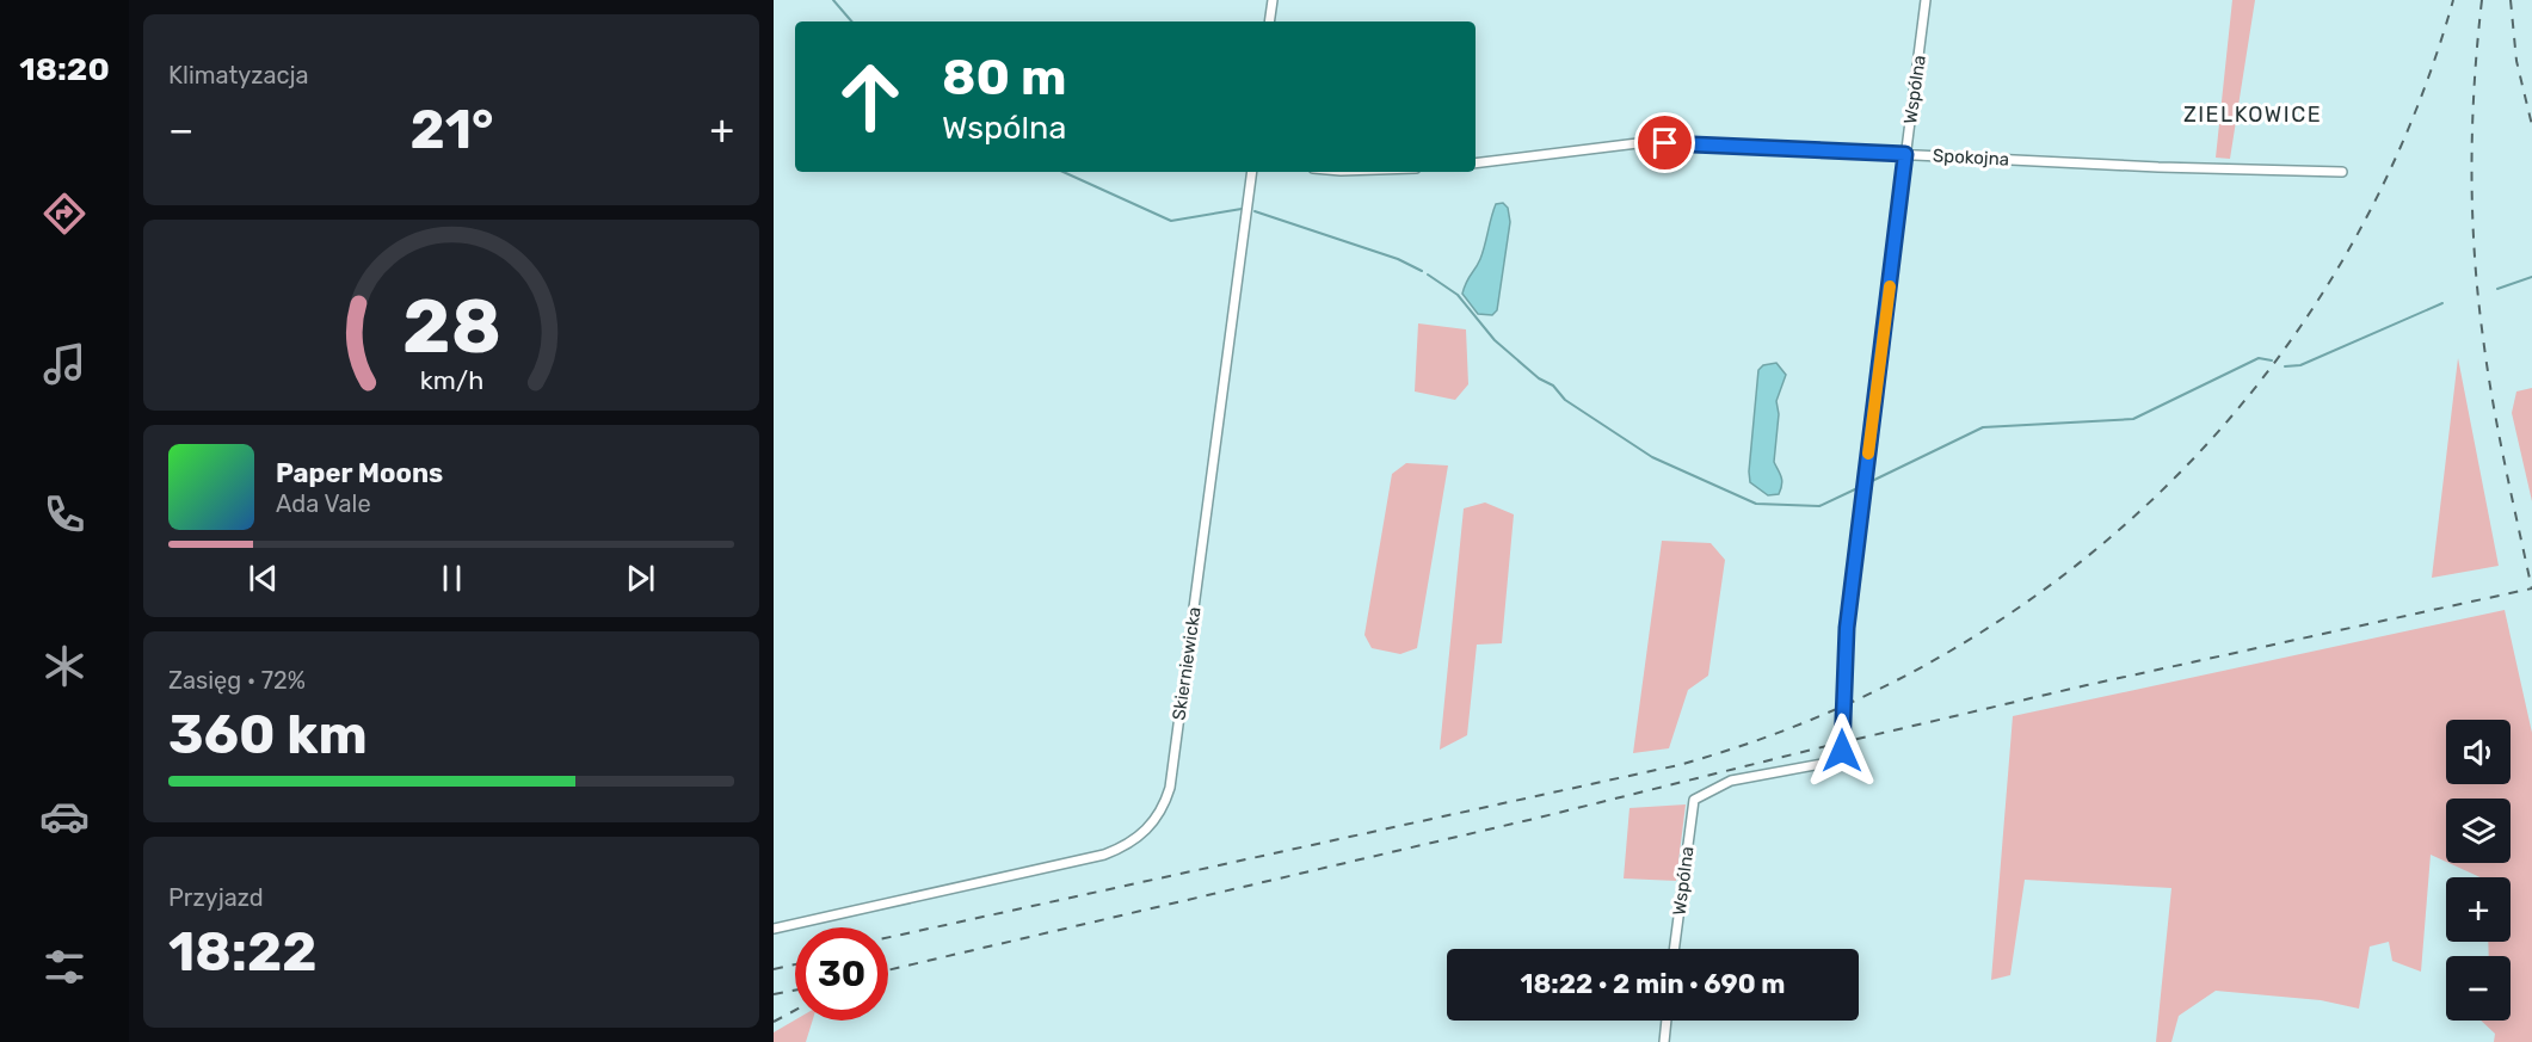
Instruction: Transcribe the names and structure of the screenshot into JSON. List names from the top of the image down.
{
  "streets": {
    "street": ["Wspólna", "Spokojna", "Skierniewicka"]
  },
  "crossings": [
    ["Wspólna", "Spokojna"]
  ],
  "districts": ["ZIELKOWICE"],
  "page": {
    "tabs": "18:20",
    "tile": [
      "Klimatyzacja",
      ["Zasięg · 72%", "360 km"],
      ["Przyjazd", "18:22"]
    ],
    "turn": ["80 m", "Wspólna"],
    "heat": ["−", "21°", "+"],
    "song": ["Paper Moons", "Ada Vale"],
    "map_buttons": ["+", "−"],
    "limit": "30",
    "trip": "18:22 · 2 min · 690 m",
    "gauge": ["28", "km/h"]
  }
}
